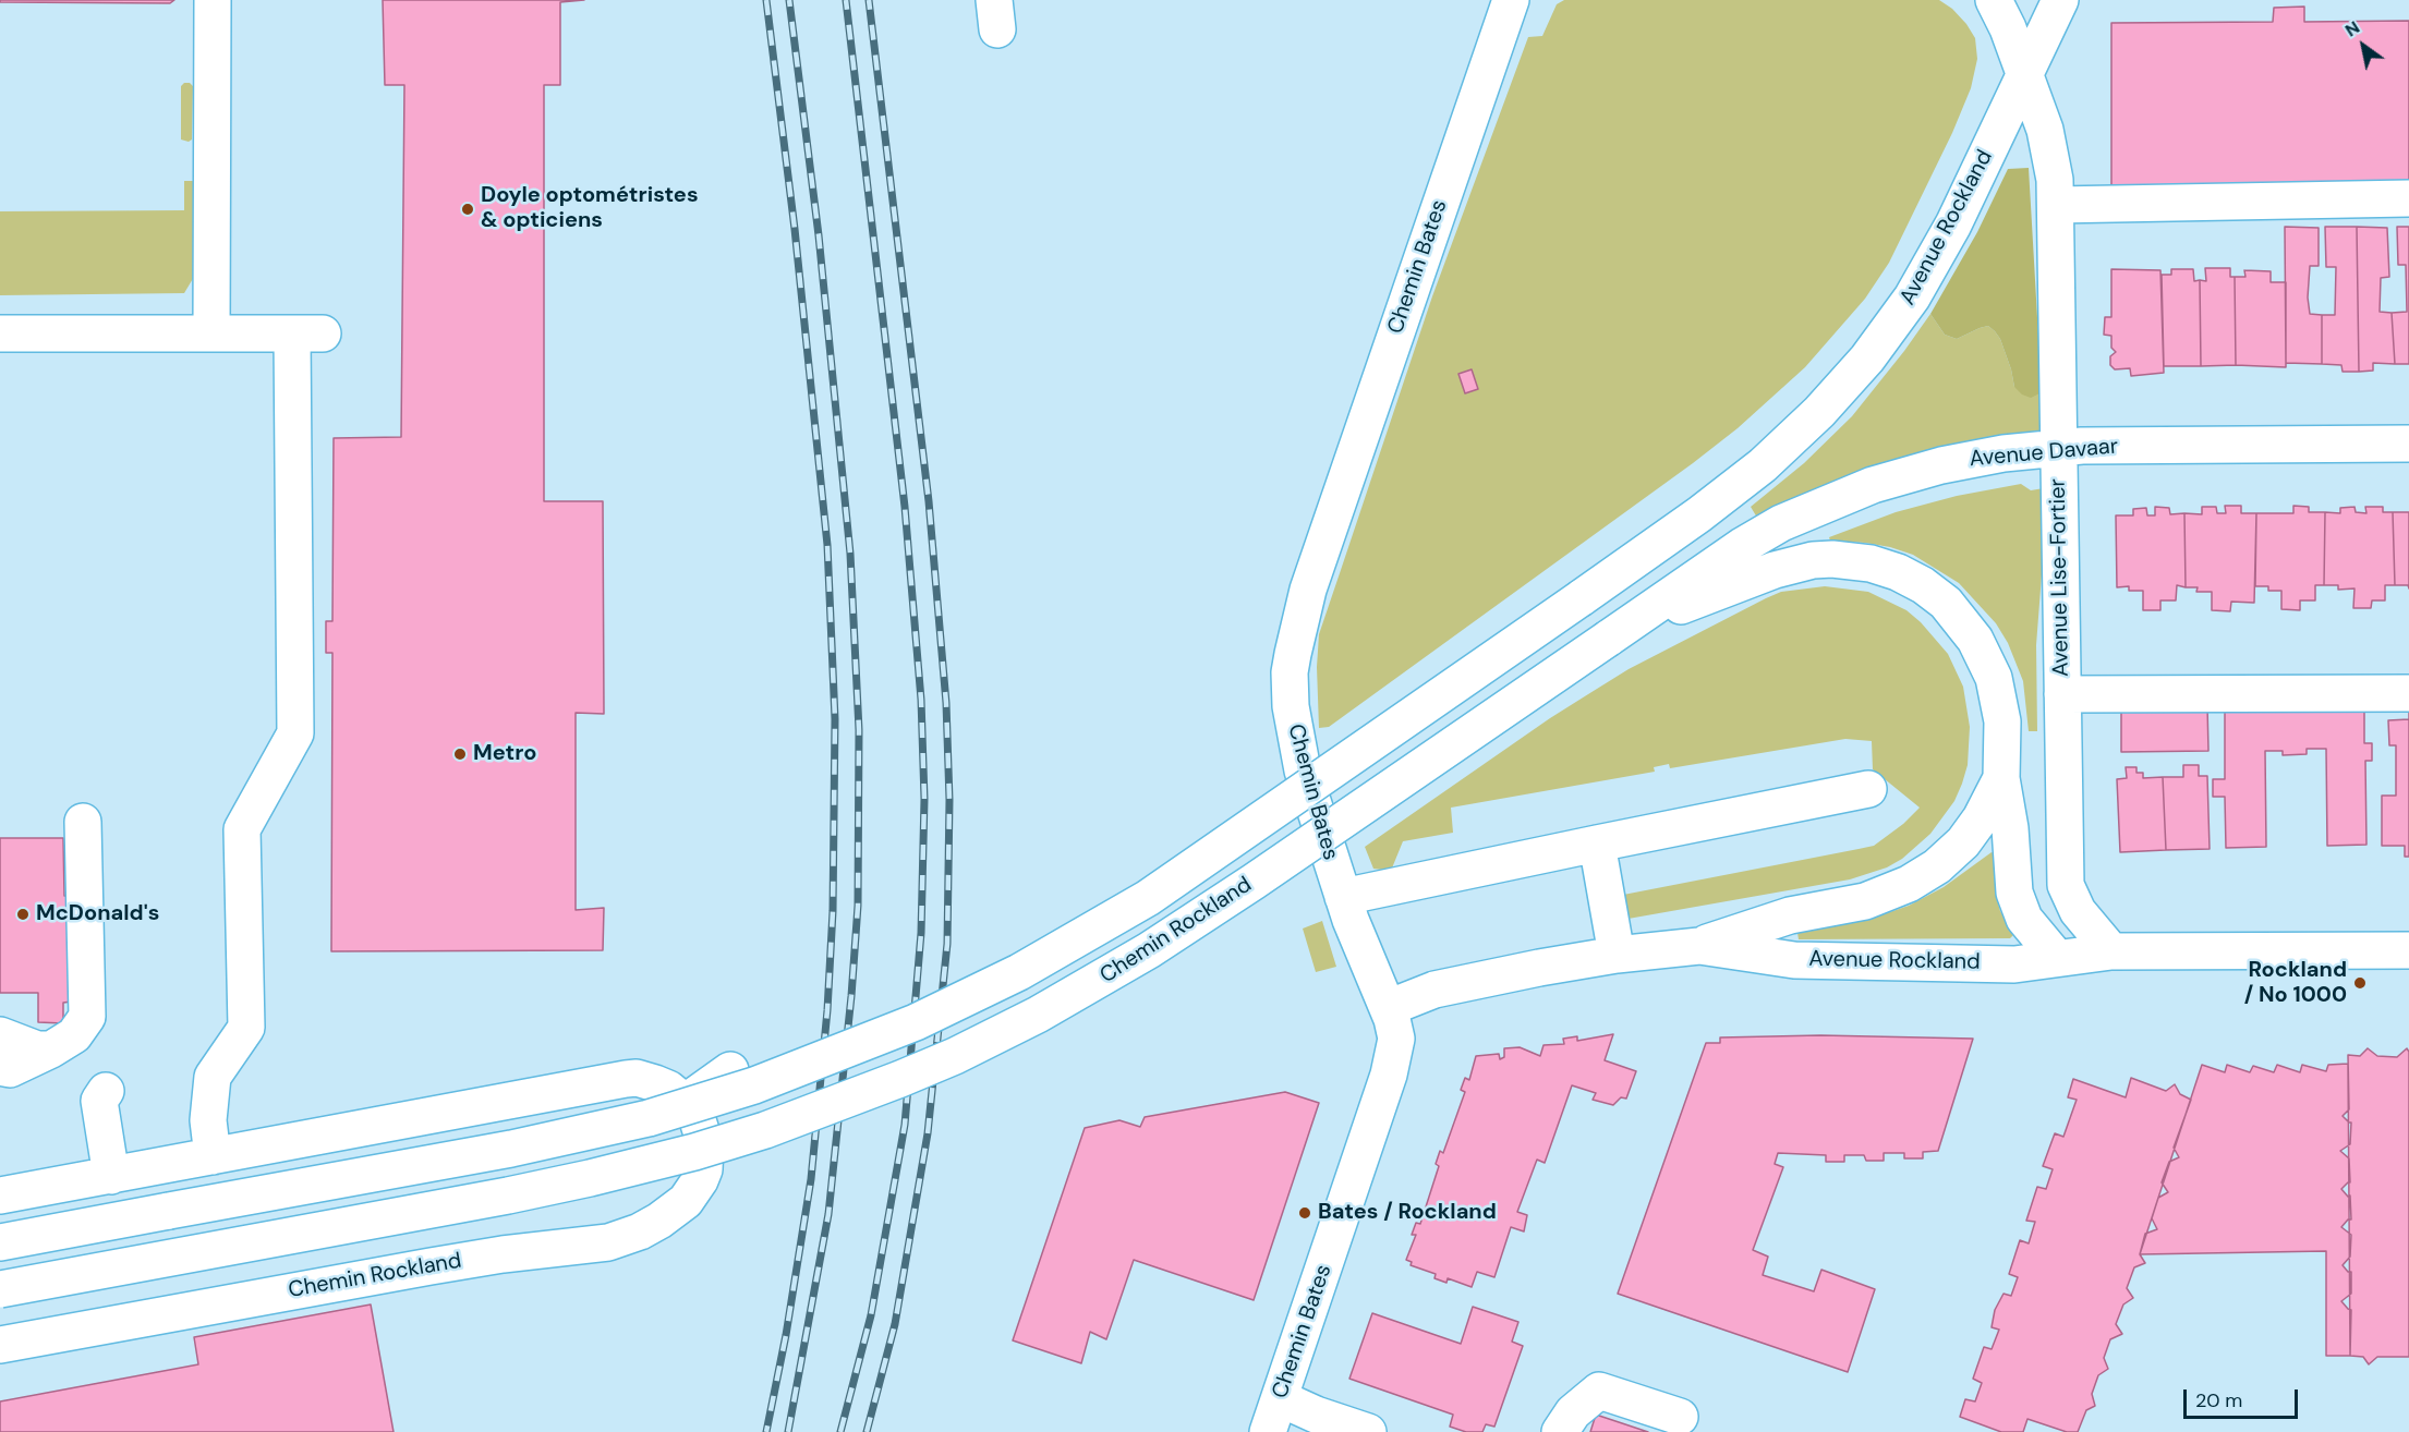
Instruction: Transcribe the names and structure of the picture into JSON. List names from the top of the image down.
{
  "streets": {
    "street": [
      "Avenue Rockland",
      "Chemin Bates",
      "Avenue Davaar",
      "Avenue Lise-Fortier",
      "Chemin Rockland"
    ]
  },
  "crossings": [
    ["Avenue Rockland", "Chemin Bates"],
    ["Avenue Rockland", "Avenue Lise-Fortier"],
    ["Avenue Rockland", "Chemin Rockland"],
    ["Avenue Davaar", "Avenue Lise-Fortier"],
    ["Avenue Davaar", "Chemin Rockland"]
  ],
  "places": [
    "Doyle optométristes & opticiens",
    "Metro",
    "McDonald's",
    "Rockland / No 1000",
    "Bates / Rockland"
  ],
  "scale_bar": "20 m",
  "north": "top left"
}
